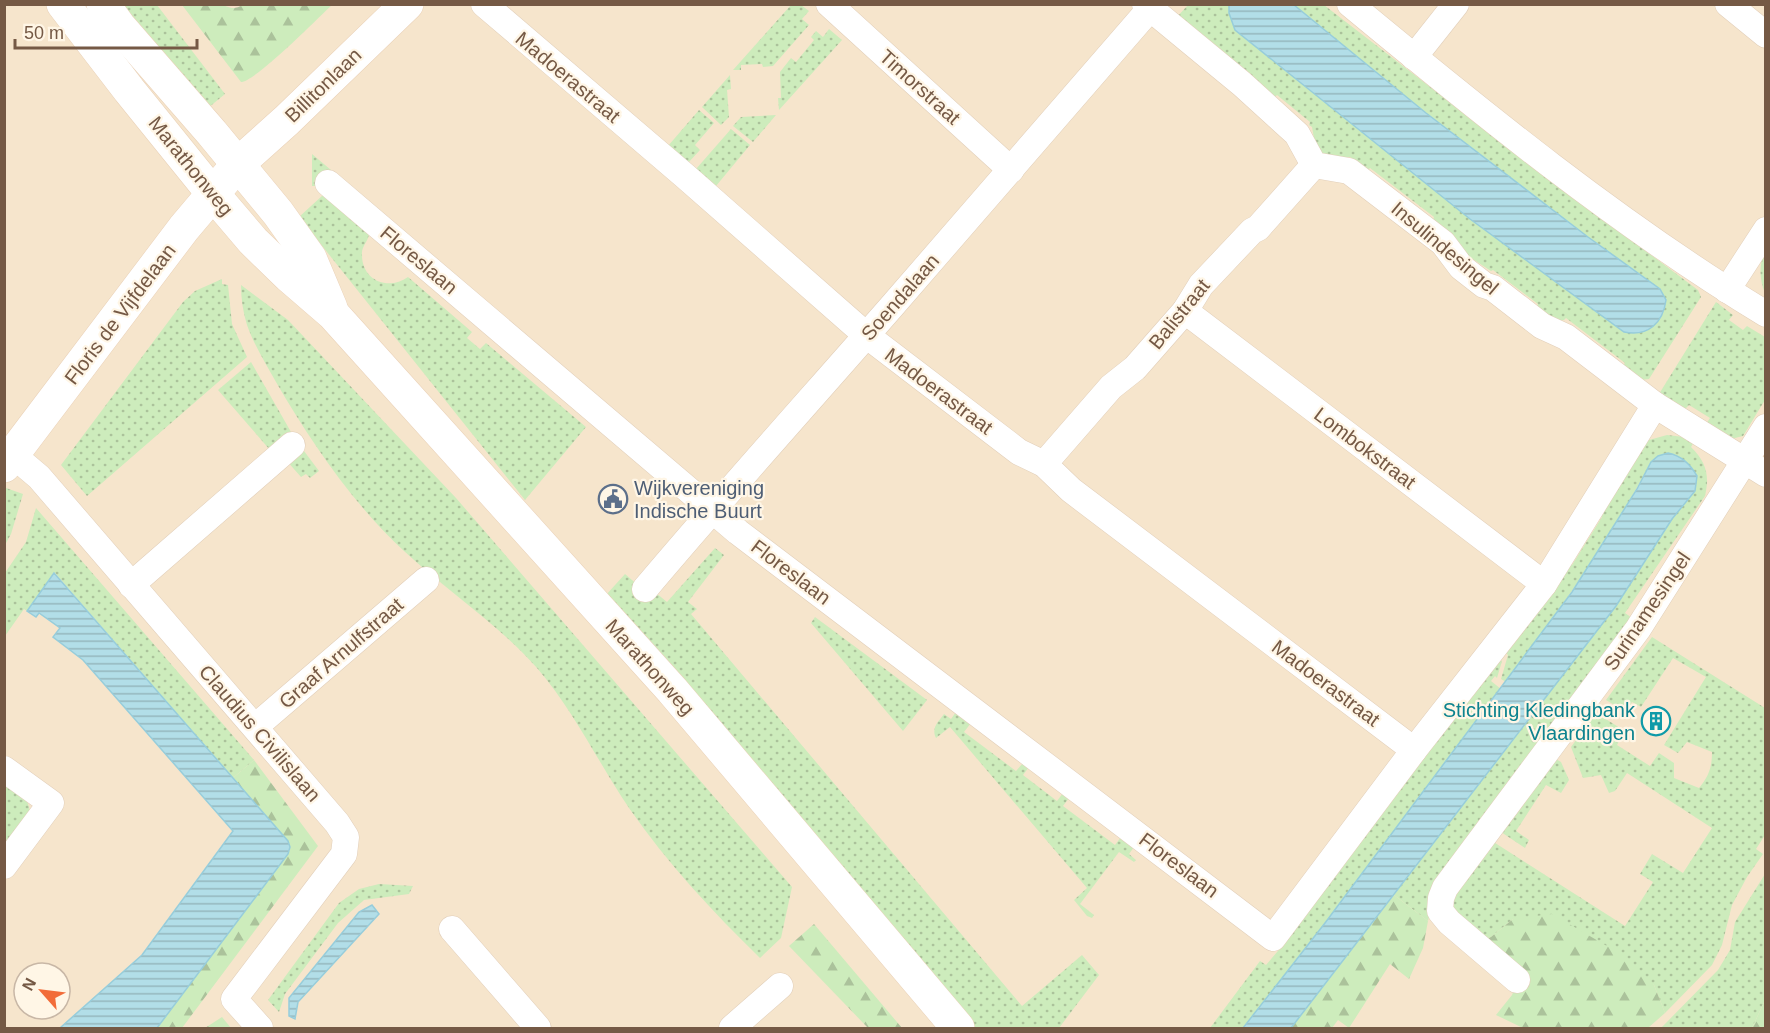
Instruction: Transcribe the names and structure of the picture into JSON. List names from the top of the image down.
{
  "streets": {
    "main road": ["Billitonlaan", "Marathonweg", "Floris de Vijfdelaan"],
    "street": [
      "Madoerastraat",
      "Timorstraat",
      "Insulindesingel",
      "Floreslaan",
      "Soendalaan",
      "Balistraat",
      "Lombokstraat",
      "Surinamesingel",
      "Graaf Arnulfstraat",
      "Claudius Civilislaan"
    ]
  },
  "crossings": [
    ["Madoerastraat", "Floreslaan"],
    ["Madoerastraat", "Soendalaan"],
    ["Madoerastraat", "Balistraat"],
    ["Billitonlaan", "Marathonweg"],
    ["Billitonlaan", "Floris de Vijfdelaan"],
    ["Timorstraat", "Soendalaan"],
    ["Marathonweg", "Floris de Vijfdelaan"],
    ["Insulindesingel", "Balistraat"],
    ["Insulindesingel", "Surinamesingel"],
    ["Floreslaan", "Soendalaan"],
    ["Floris de Vijfdelaan", "Claudius Civilislaan"],
    ["Balistraat", "Lombokstraat"],
    ["Graaf Arnulfstraat", "Claudius Civilislaan"]
  ],
  "places": {
    "public building": ["Wijkvereniging Indische Buurt"],
    "building": ["Stichting Kledingbank Vlaardingen"]
  },
  "scale_bar": "50 m",
  "north": "top left"
}
